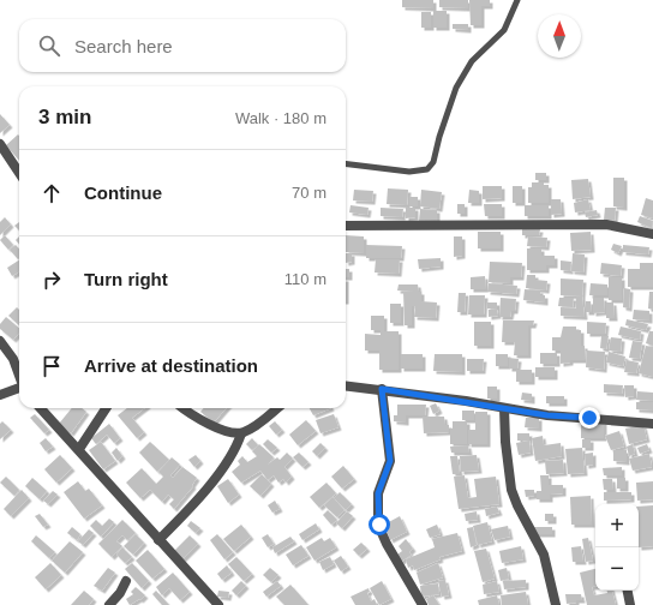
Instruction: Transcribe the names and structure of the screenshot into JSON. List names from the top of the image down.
{
  "north": "top",
  "page": {
    "search": "Search here",
    "heading": ["3 min", "Walk · 180 m"],
    "list": [
      ["Continue", "70 m"],
      ["Turn right", "110 m"],
      "Arrive at destination"
    ],
    "map_buttons": ["+", "−"]
  }
}
